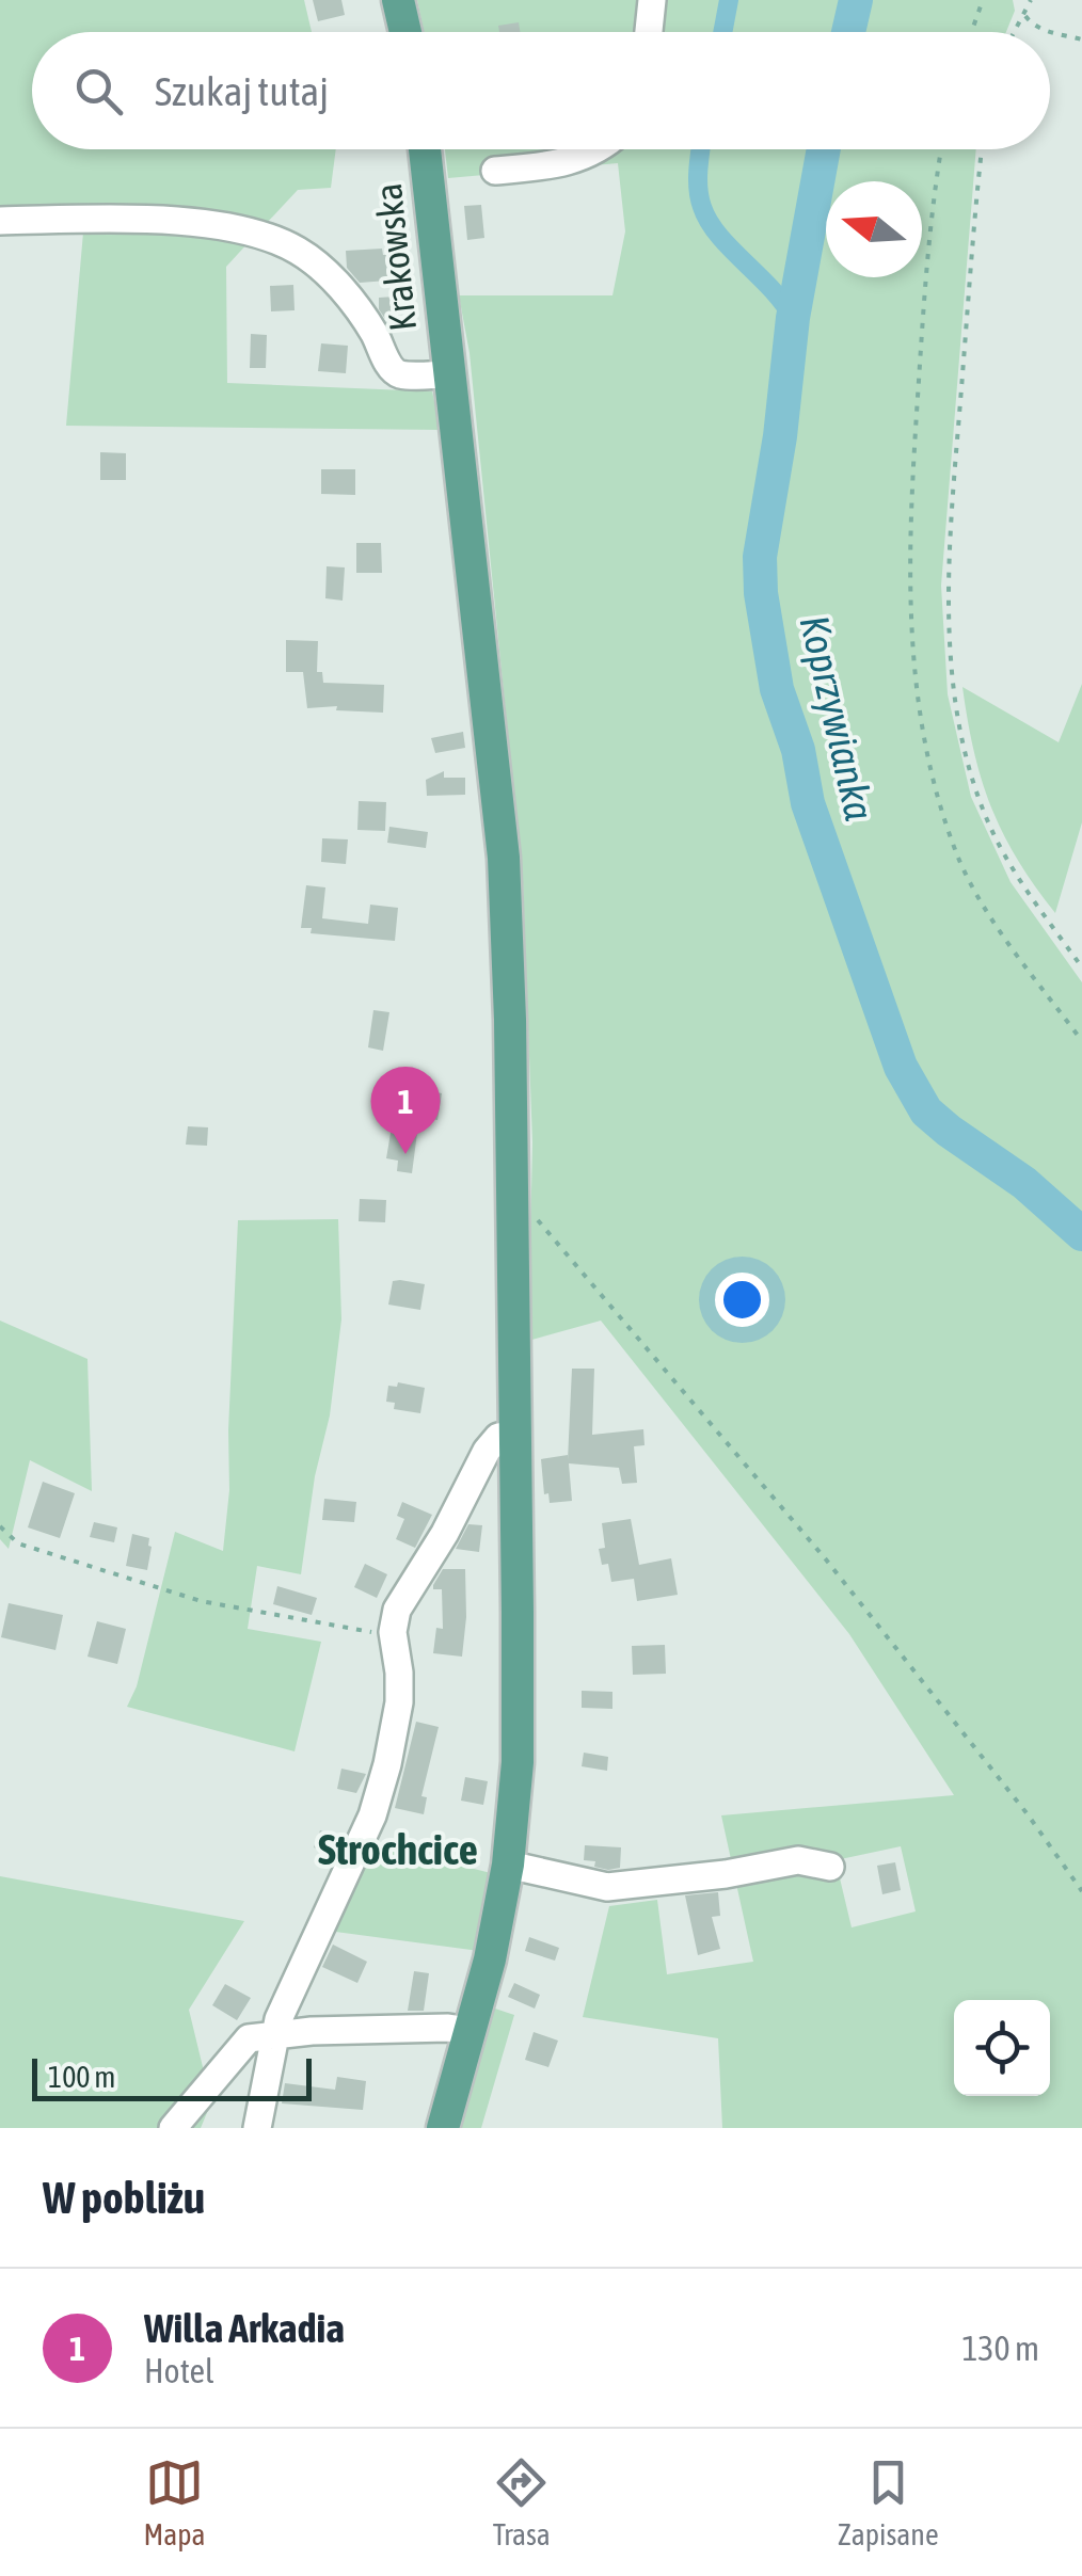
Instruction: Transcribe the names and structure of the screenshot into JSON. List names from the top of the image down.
{
  "streets": {
    "main road": ["Krakowska"]
  },
  "districts": ["Strochcice"],
  "water": ["Koprzywianka"],
  "scale_bar": "100 m",
  "north": "left",
  "page": {
    "search": "Szukaj tutaj",
    "pins": "1",
    "scale": "100 m",
    "heading": "W pobliżu",
    "list": [
      {
        "mark": "1",
        "name": "Willa Arkadia",
        "note": "Hotel",
        "value": "130 m"
      }
    ],
    "nav": ["Mapa", "Trasa", "Zapisane"]
  }
}
